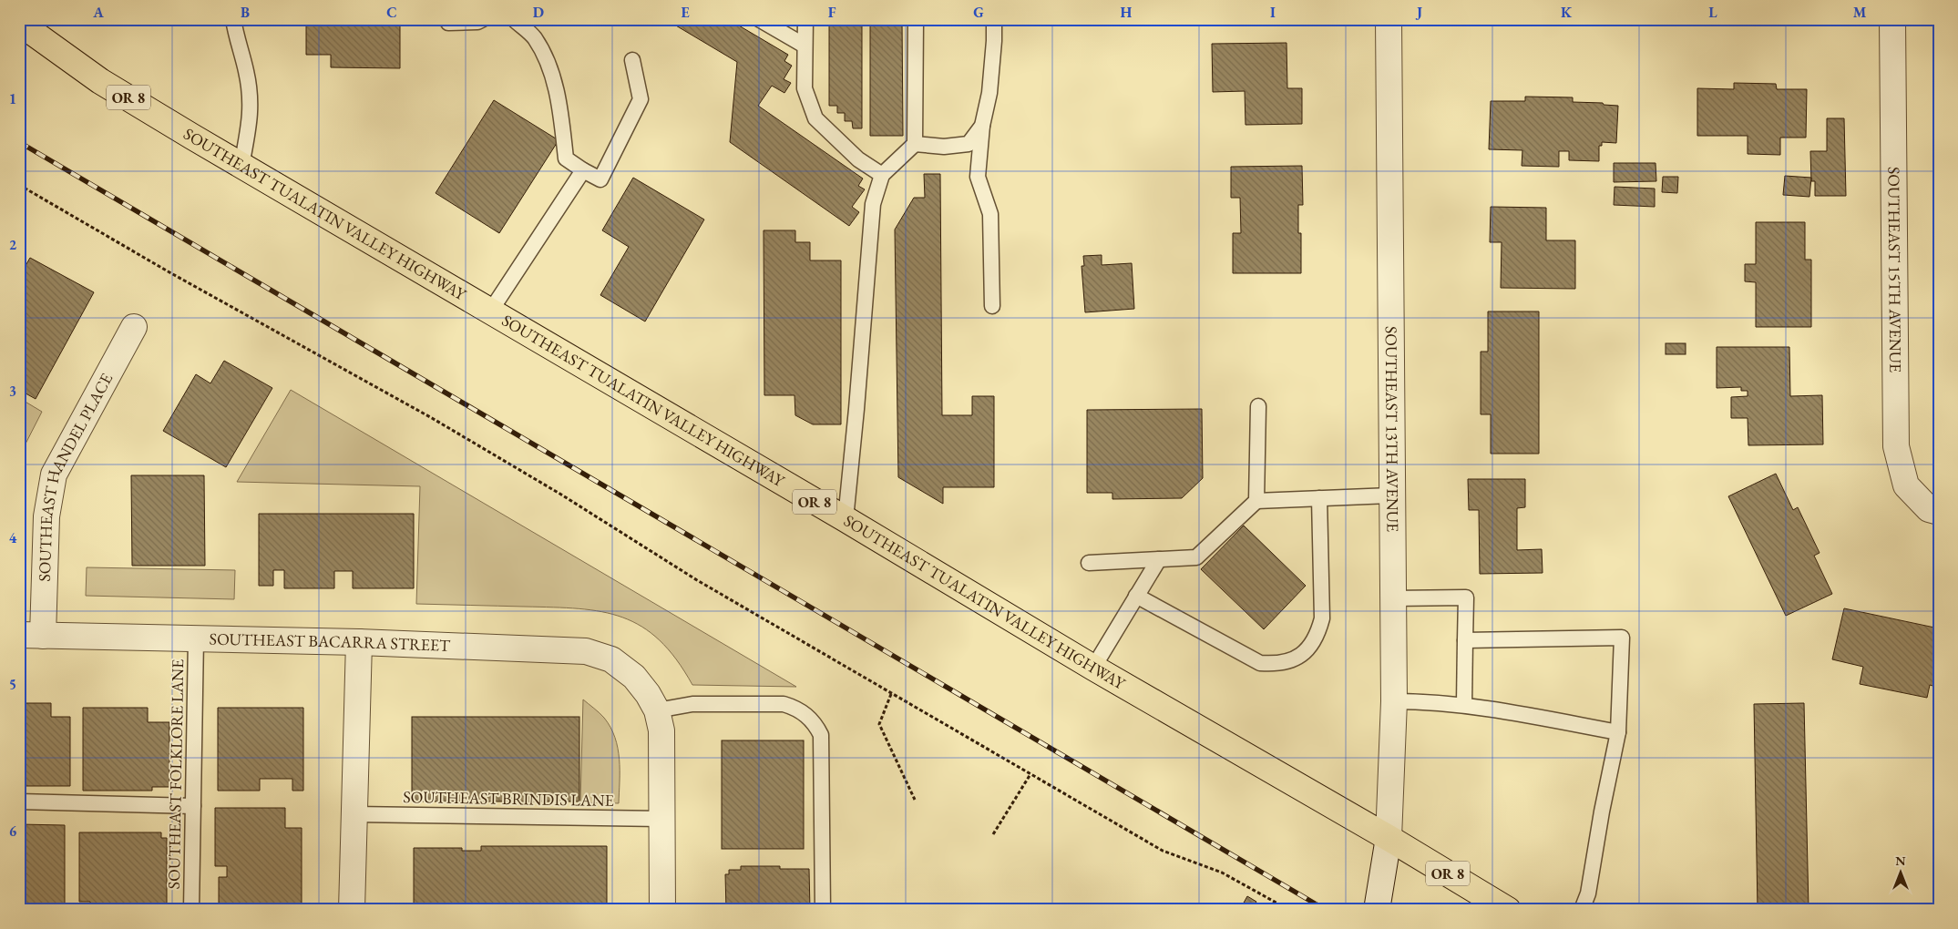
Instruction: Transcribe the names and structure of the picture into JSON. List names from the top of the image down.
{
  "streets": {
    "main road": ["OR 8", "SOUTHEAST TUALATIN VALLEY HIGHWAY"],
    "street": [
      "SOUTHEAST 15TH AVENUE",
      "SOUTHEAST 13TH AVENUE",
      "SOUTHEAST HANDEL PLACE",
      "SOUTHEAST BACARRA STREET"
    ],
    "lane": ["SOUTHEAST FOLKLORE LANE", "SOUTHEAST BRINDIS LANE"]
  },
  "crossings": [
    ["SOUTHEAST TUALATIN VALLEY HIGHWAY", "SOUTHEAST 13TH AVENUE"],
    ["SOUTHEAST HANDEL PLACE", "SOUTHEAST BACARRA STREET"],
    ["SOUTHEAST BACARRA STREET", "SOUTHEAST FOLKLORE LANE"],
    ["SOUTHEAST BACARRA STREET", "SOUTHEAST BRINDIS LANE"]
  ],
  "north": "top",
  "grid": {
    "columns": [
      "A",
      "B",
      "C",
      "D",
      "E",
      "F",
      "G",
      "H",
      "I",
      "J",
      "K",
      "L",
      "M"
    ],
    "rows": [
      "1",
      "2",
      "3",
      "4",
      "5",
      "6"
    ]
  }
}
